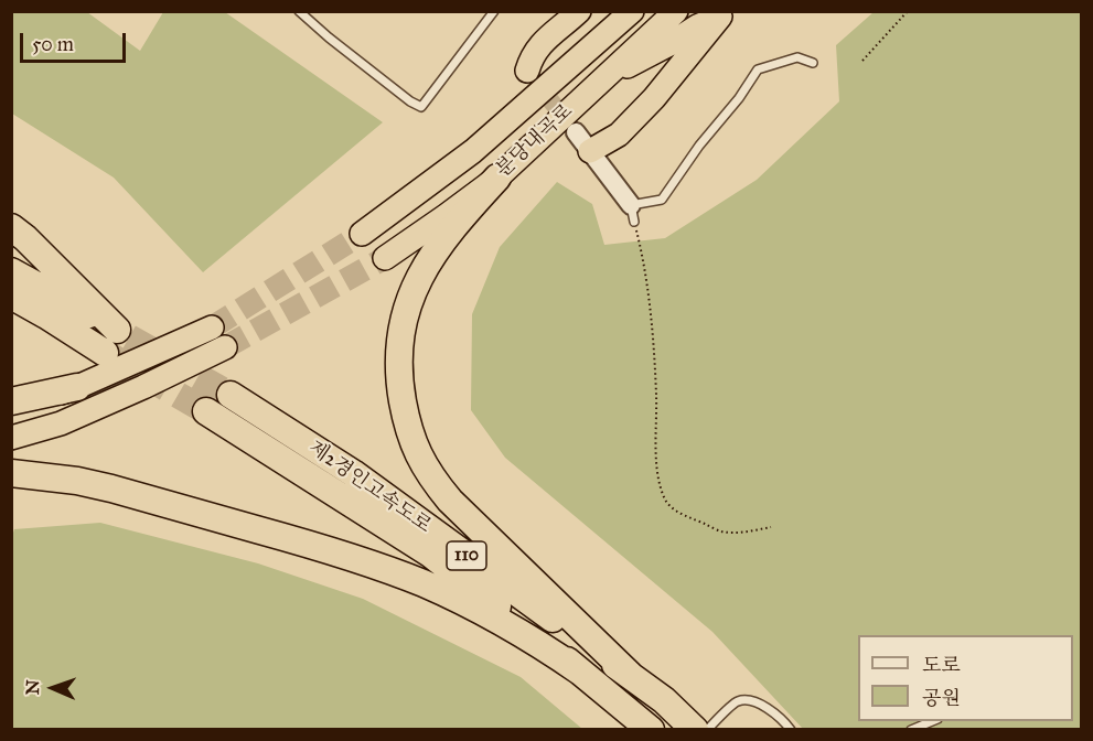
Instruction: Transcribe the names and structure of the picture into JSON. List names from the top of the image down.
{
  "streets": {
    "highway": ["분당내곡로", "제2경인고속도로", "110"]
  },
  "legend": ["도로", "공원"],
  "scale_bar": "50 m",
  "north": "left"
}
